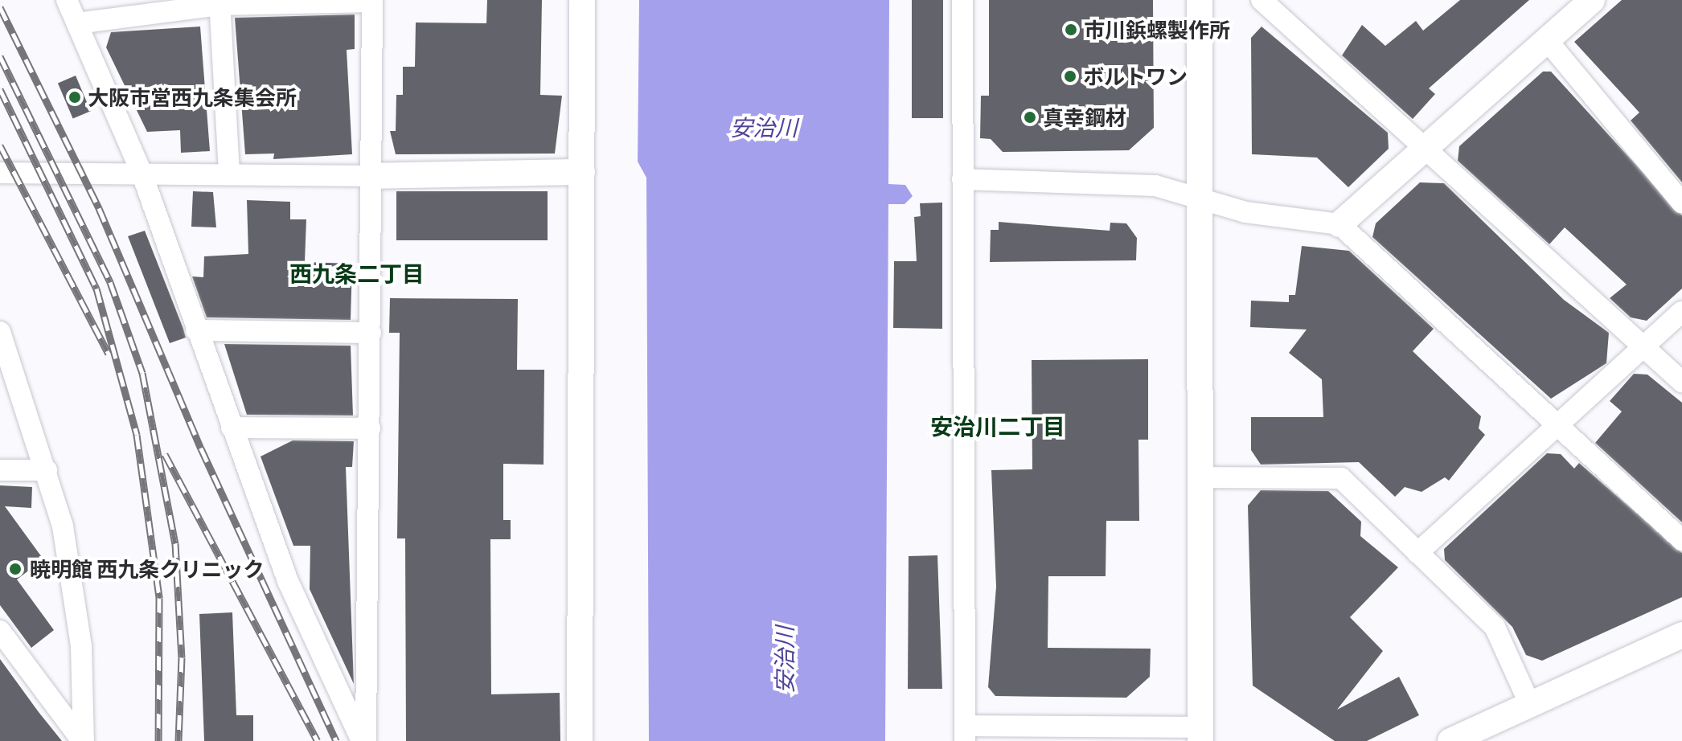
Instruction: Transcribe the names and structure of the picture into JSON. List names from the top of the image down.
{
  "districts": ["西九条二丁目", "安治川二丁目"],
  "water": ["安治川"],
  "places": [
    "市川鋲螺製作所",
    "ボルトワン",
    "大阪市営西九条集会所",
    "真幸鋼材",
    "暁明館 西九条クリニック"
  ]
}
